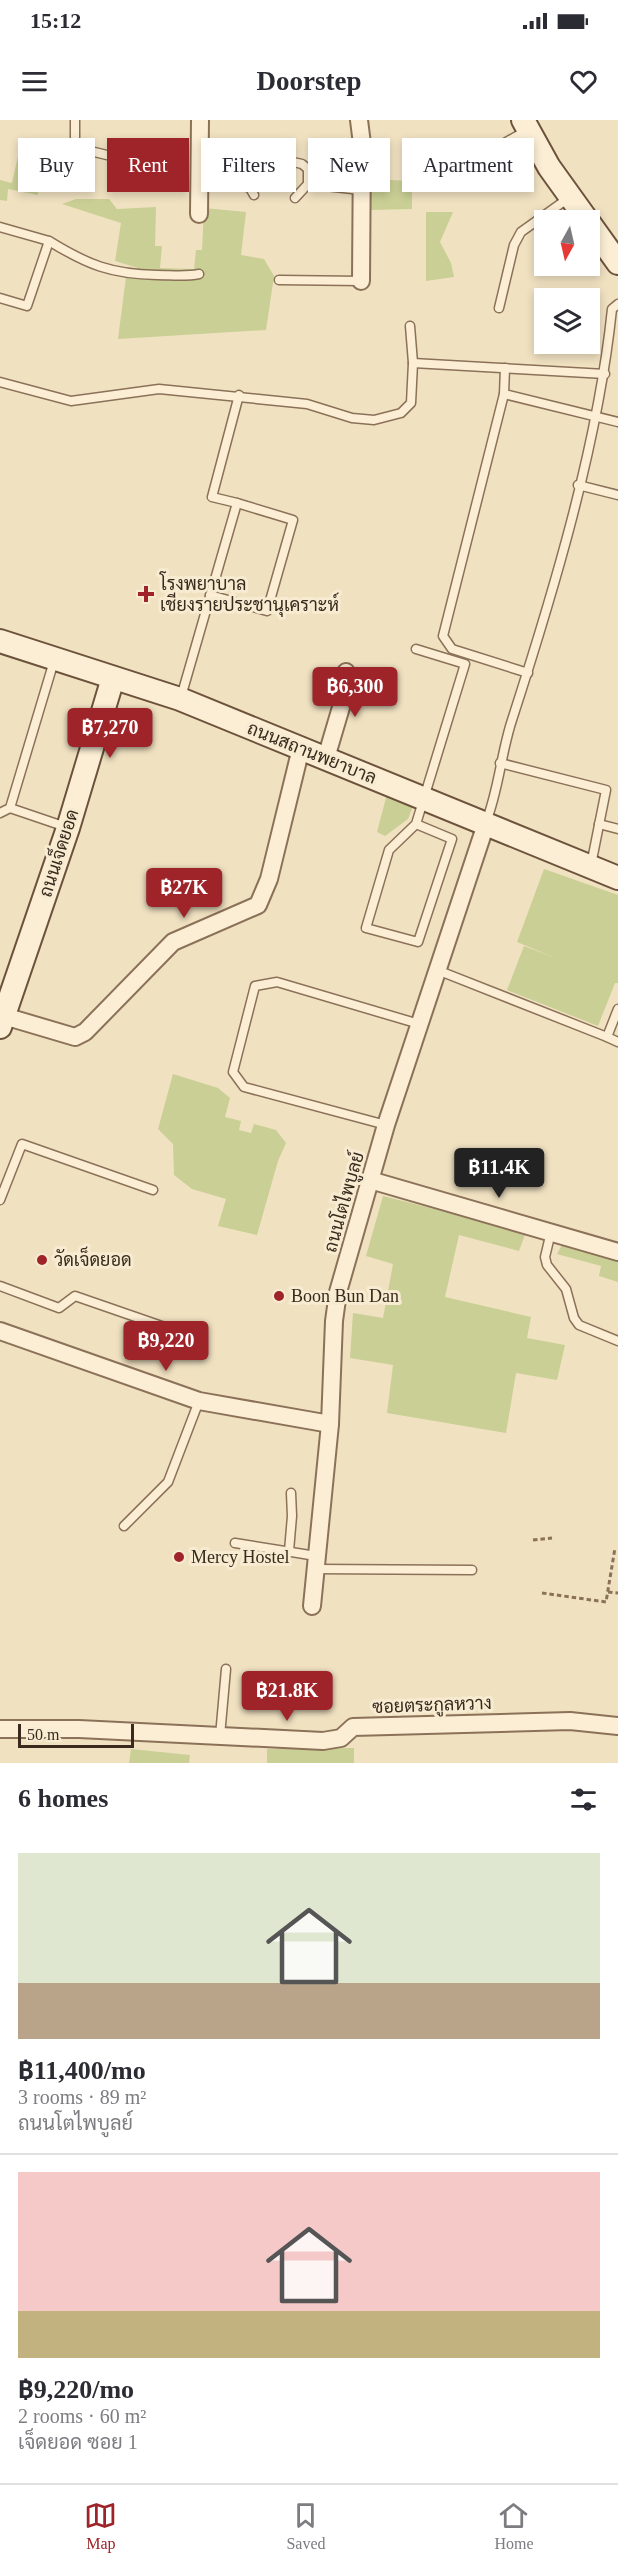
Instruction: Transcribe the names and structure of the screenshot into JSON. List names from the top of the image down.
{
  "streets": {
    "street": [
      "ถนนสถานพยาบาล",
      "ถนนเจ็ดยอด",
      "ถนนโตไพบูลย์",
      "ซอยตระกูลหวาง"
    ]
  },
  "crossings": [
    ["ถนนสถานพยาบาล", "ถนนเจ็ดยอด"],
    ["ถนนสถานพยาบาล", "ถนนโตไพบูลย์"]
  ],
  "places": {
    "health": ["โรงพยาบาล เชียงรายประชานุเคราะห์"],
    "other": ["วัดเจ็ดยอด", "Boon Bun Dan", "Mercy Hostel"]
  },
  "scale_bar": "50 m",
  "north": "bottom",
  "page": {
    "status": "15:12",
    "header": "Doorstep",
    "chip": [
      "Buy",
      "Rent",
      "Filters",
      "New",
      "Apartment"
    ],
    "price": [
      "฿6,300",
      "฿7,270",
      "฿27K",
      "฿11.4K",
      "฿9,220",
      "฿21.8K"
    ],
    "scale": "50 m",
    "heading": "6 homes",
    "list": [
      {
        "name": "฿11,400/mo",
        "note": "3 rooms · 89 m² · ถนนโตไพบูลย์"
      },
      {
        "name": "฿9,220/mo",
        "note": "2 rooms · 60 m² · เจ็ดยอด ซอย 1"
      }
    ],
    "tabs": ["Map", "Saved", "Home"]
  }
}
